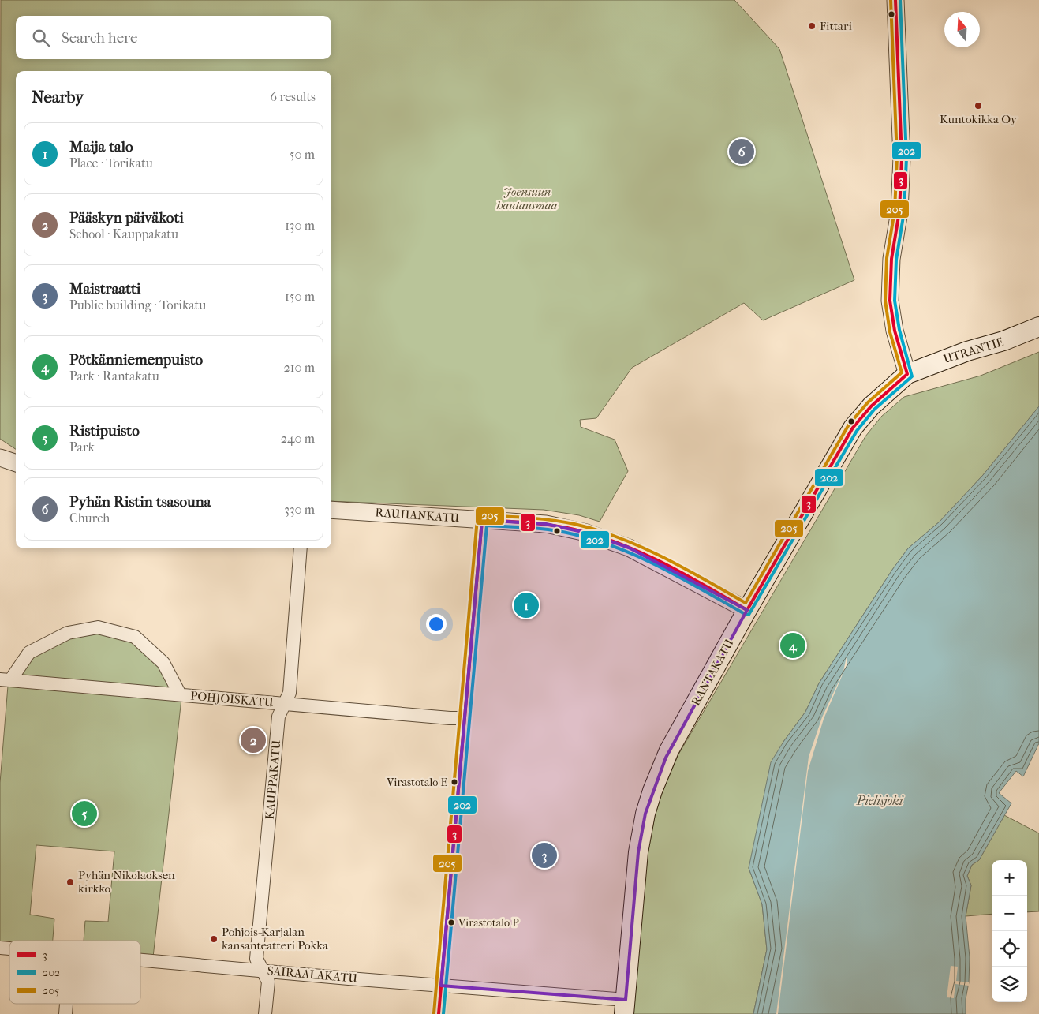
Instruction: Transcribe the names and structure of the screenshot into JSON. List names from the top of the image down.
{
  "streets": {
    "main road": ["UTRANTIE", "RANTAKATU"],
    "street": [
      "RAUHANKATU",
      "POHJOISKATU",
      "KAUPPAKATU",
      "SAIRAALAKATU"
    ]
  },
  "crossings": [
    ["UTRANTIE", "RANTAKATU"],
    ["RAUHANKATU", "RANTAKATU"],
    ["RANTAKATU", "SAIRAALAKATU"],
    ["POHJOISKATU", "KAUPPAKATU"],
    ["KAUPPAKATU", "SAIRAALAKATU"]
  ],
  "water": ["Pielisjoki"],
  "parks": ["Joensuun hautausmaa"],
  "places": [
    "Fittari",
    "Kuntokikka Oy",
    "Virastotalo E",
    "Pyhän Nikolaoksen kirkko",
    "Virastotalo P",
    "Pohjois-Karjalan kansanteatteri Pokka"
  ],
  "lines": ["transit line 3", "transit line 202", "transit line 205"],
  "legend": ["3", "202", "205"],
  "north": "top",
  "page": {
    "search": "Search here",
    "heading": ["Nearby", "6 results"],
    "list": [
      {
        "mark": "1",
        "name": "Maija-talo",
        "note": "Place · Torikatu",
        "value": "50 m"
      },
      {
        "mark": "2",
        "name": "Pääskyn päiväkoti",
        "note": "School · Kauppakatu",
        "value": "130 m"
      },
      {
        "mark": "3",
        "name": "Maistraatti",
        "note": "Public building · Torikatu",
        "value": "150 m"
      },
      {
        "mark": "4",
        "name": "Pötkänniemenpuisto",
        "note": "Park · Rantakatu",
        "value": "210 m"
      },
      {
        "mark": "5",
        "name": "Ristipuisto",
        "note": "Park",
        "value": "240 m"
      },
      {
        "mark": "6",
        "name": "Pyhän Ristin tsasouna",
        "note": "Church",
        "value": "330 m"
      }
    ],
    "pins": [
      "6",
      "1",
      "4",
      "2",
      "5",
      "3"
    ],
    "map_buttons": ["+", "−"]
  }
}
